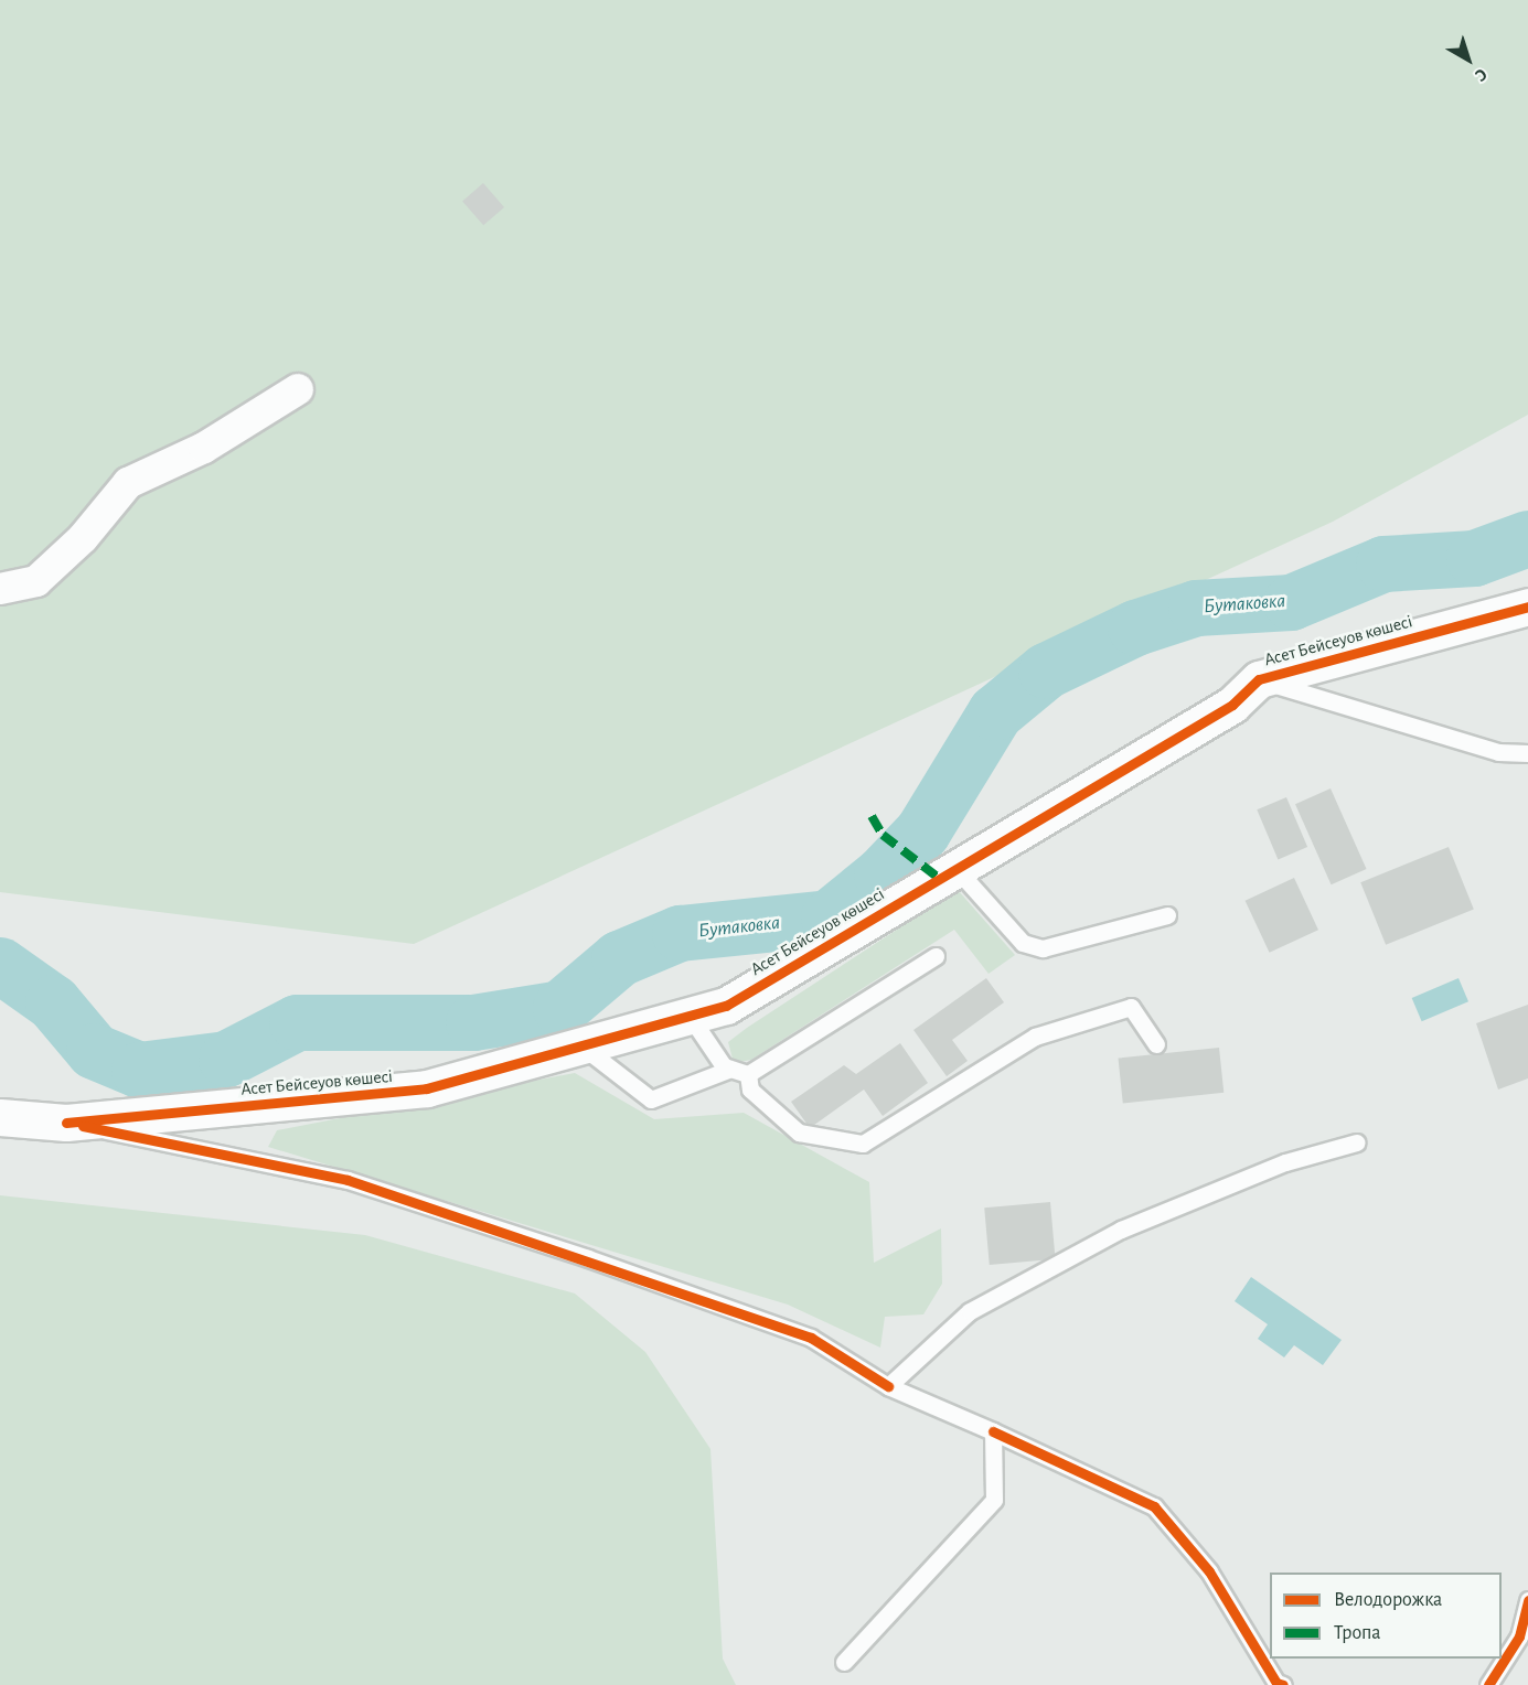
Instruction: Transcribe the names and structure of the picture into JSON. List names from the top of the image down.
{
  "streets": {
    "street": ["Асет Бейсеуов көшесі"]
  },
  "water": ["Бутаковка"],
  "legend": ["Велодорожка", "Тропа"],
  "north": "bottom right"
}
